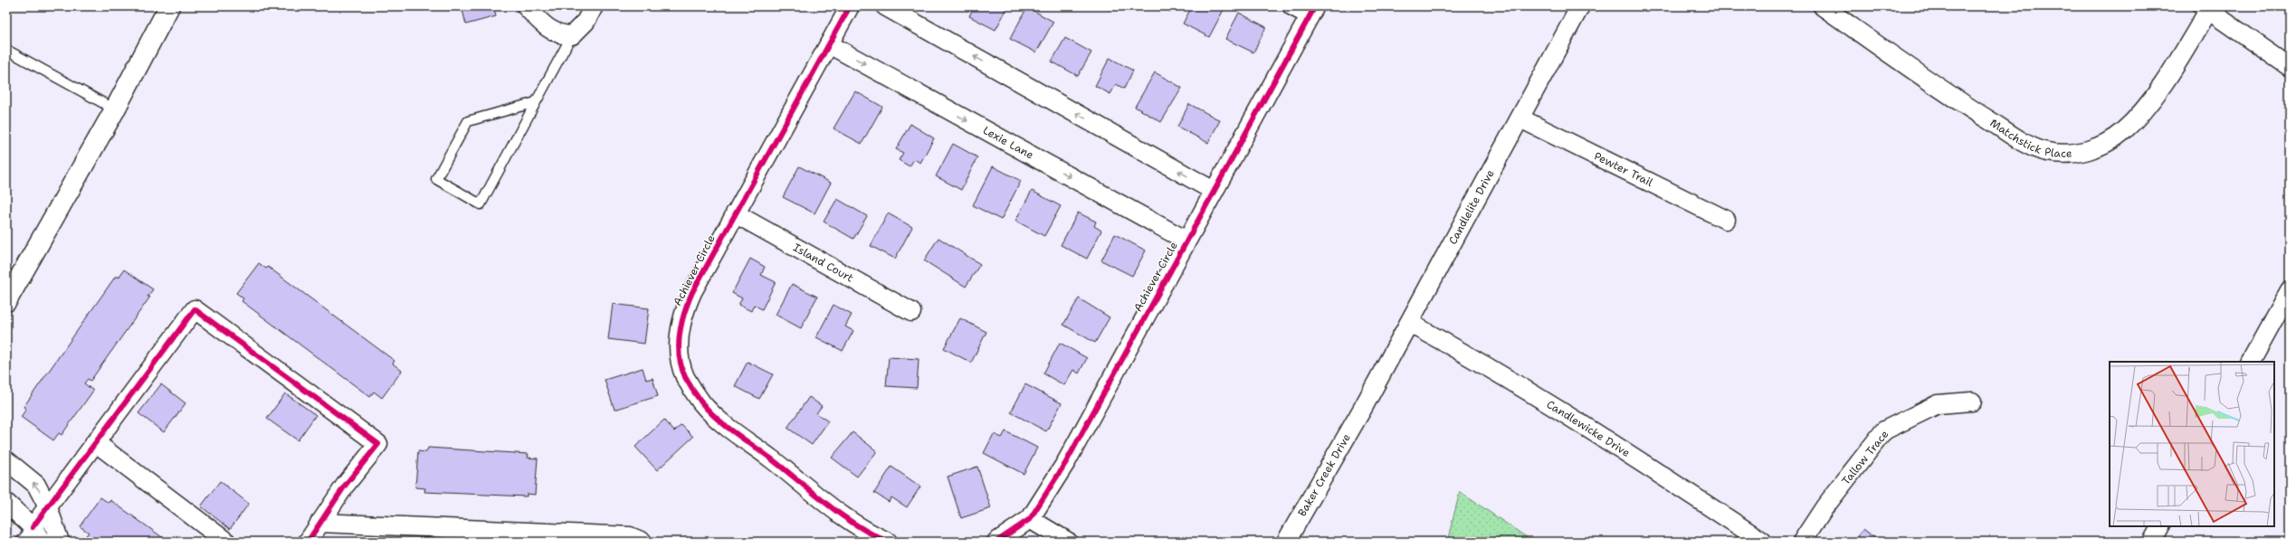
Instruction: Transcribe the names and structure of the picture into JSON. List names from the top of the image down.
{
  "streets": {
    "street": [
      "Matchstick Place",
      "Lexie Lane",
      "Pewter Trail",
      "Candlelite Drive",
      "Island Court",
      "Achiever Circle",
      "Candlewicke Drive",
      "Tallow Trace",
      "Baker Creek Drive"
    ]
  },
  "crossings": [
    ["Lexie Lane", "Achiever Circle"],
    ["Pewter Trail", "Candlelite Drive"],
    ["Candlelite Drive", "Candlewicke Drive"],
    ["Candlelite Drive", "Baker Creek Drive"],
    ["Island Court", "Achiever Circle"]
  ]
}
